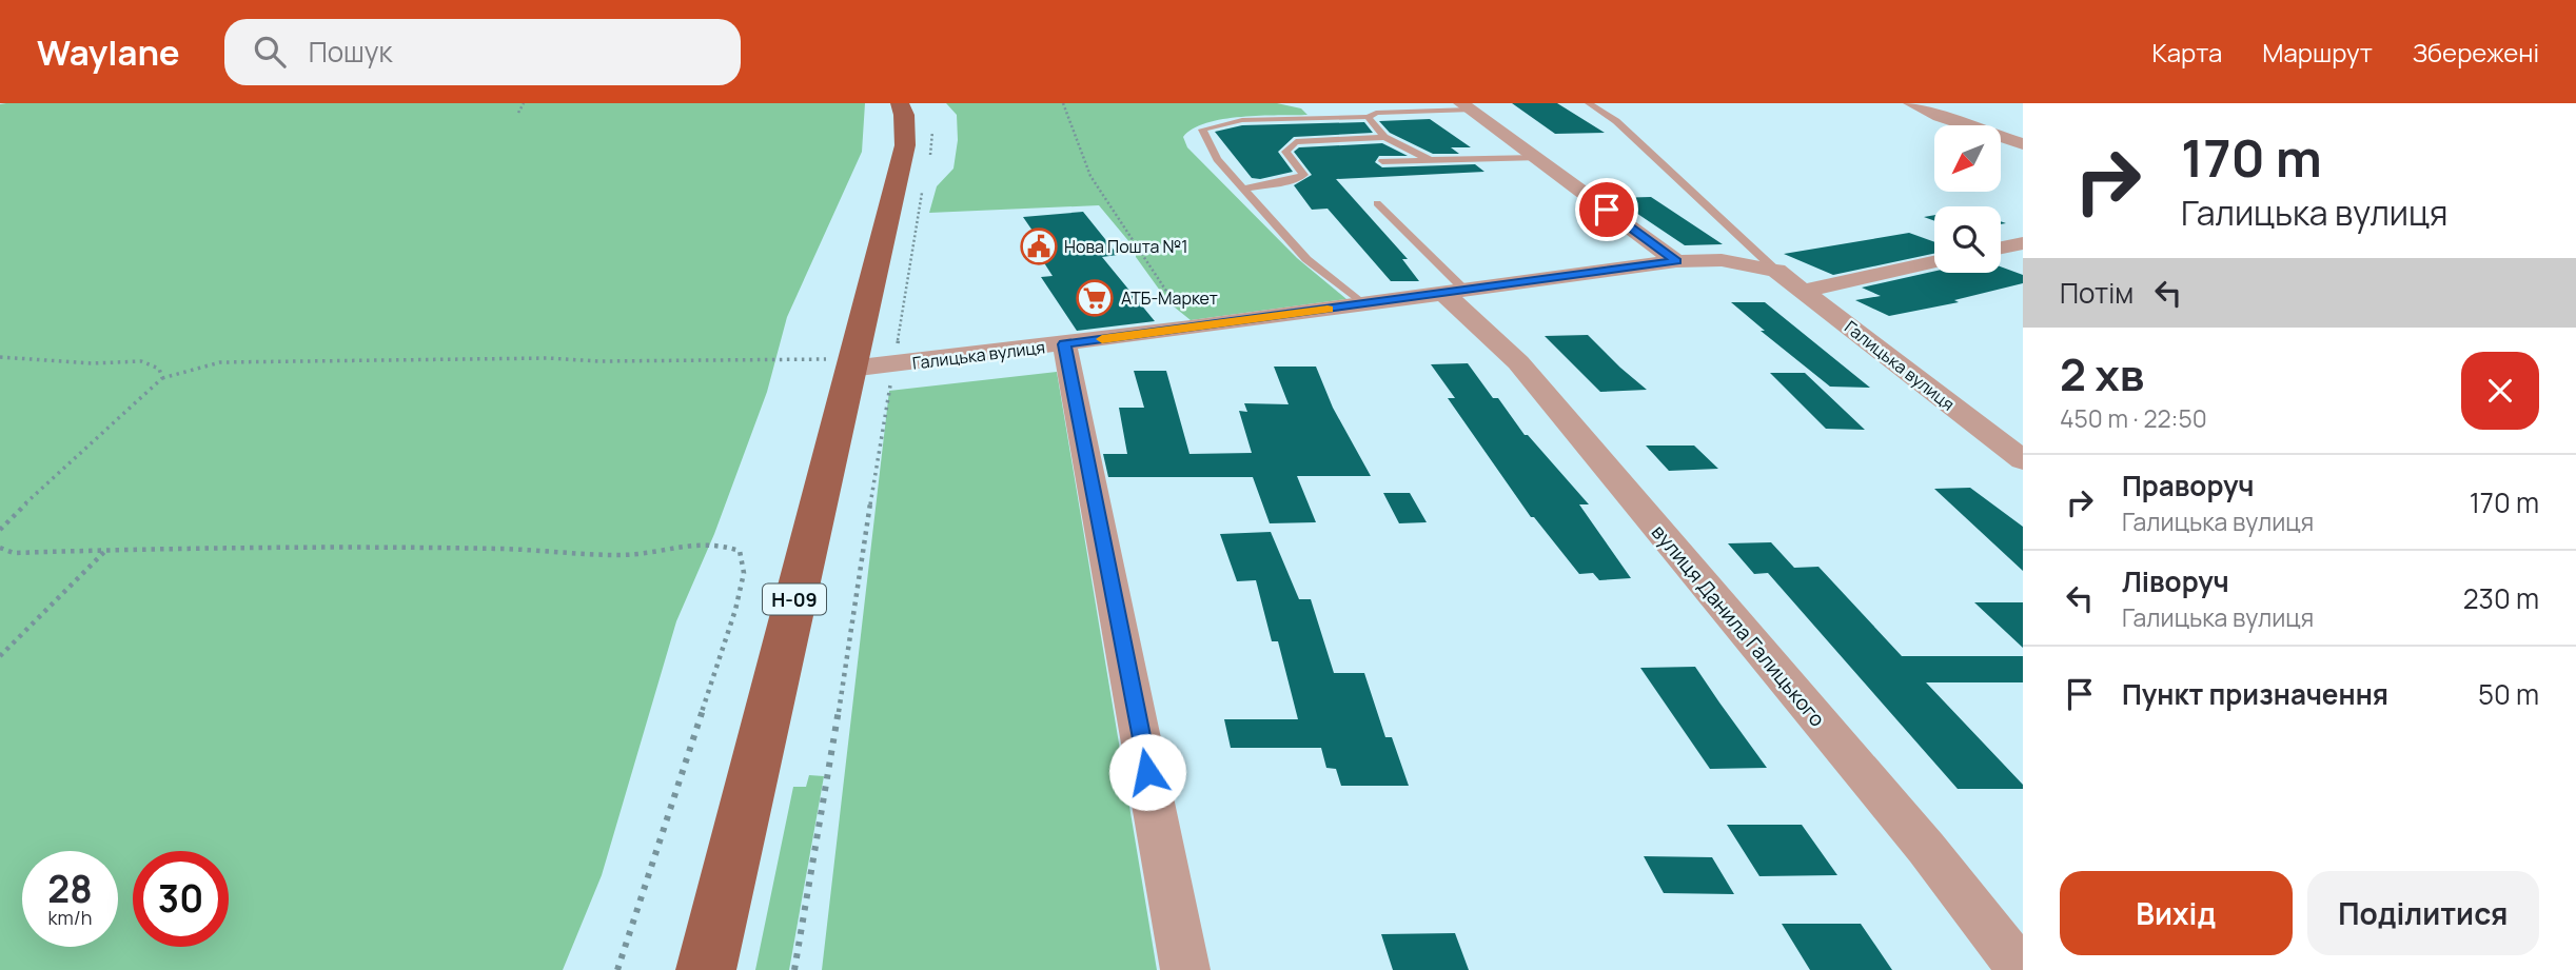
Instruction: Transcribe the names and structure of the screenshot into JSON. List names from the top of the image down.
{
  "streets": {
    "main road": ["Н-09"],
    "street": ["Галицька вулиця", "вулиця Данила Галицького"]
  },
  "crossings": [
    ["Галицька вулиця", "Н-09"],
    ["Галицька вулиця", "вулиця Данила Галицького"]
  ],
  "places": {
    "public building": ["Нова Пошта №1"],
    "supermarket": ["АТБ-Маркет"]
  },
  "north": "bottom left",
  "page": {
    "header": "Waylane",
    "search": "Пошук",
    "nav": ["Карта", "Маршрут", "Збережені"],
    "turn": ["170 m", "Галицька вулиця"],
    "then": "Потім",
    "heading": ["2 хв", "450 m · 22:50"],
    "list": [
      {
        "name": "Праворуч",
        "note": "Галицька вулиця",
        "value": "170 m"
      },
      {
        "name": "Ліворуч",
        "note": "Галицька вулиця",
        "value": "230 m"
      },
      {
        "name": "Пункт призначення",
        "value": "50 m"
      }
    ],
    "speed": "28 km/h",
    "limit": "30",
    "buttons": ["Вихід", "Поділитися"]
  }
}
